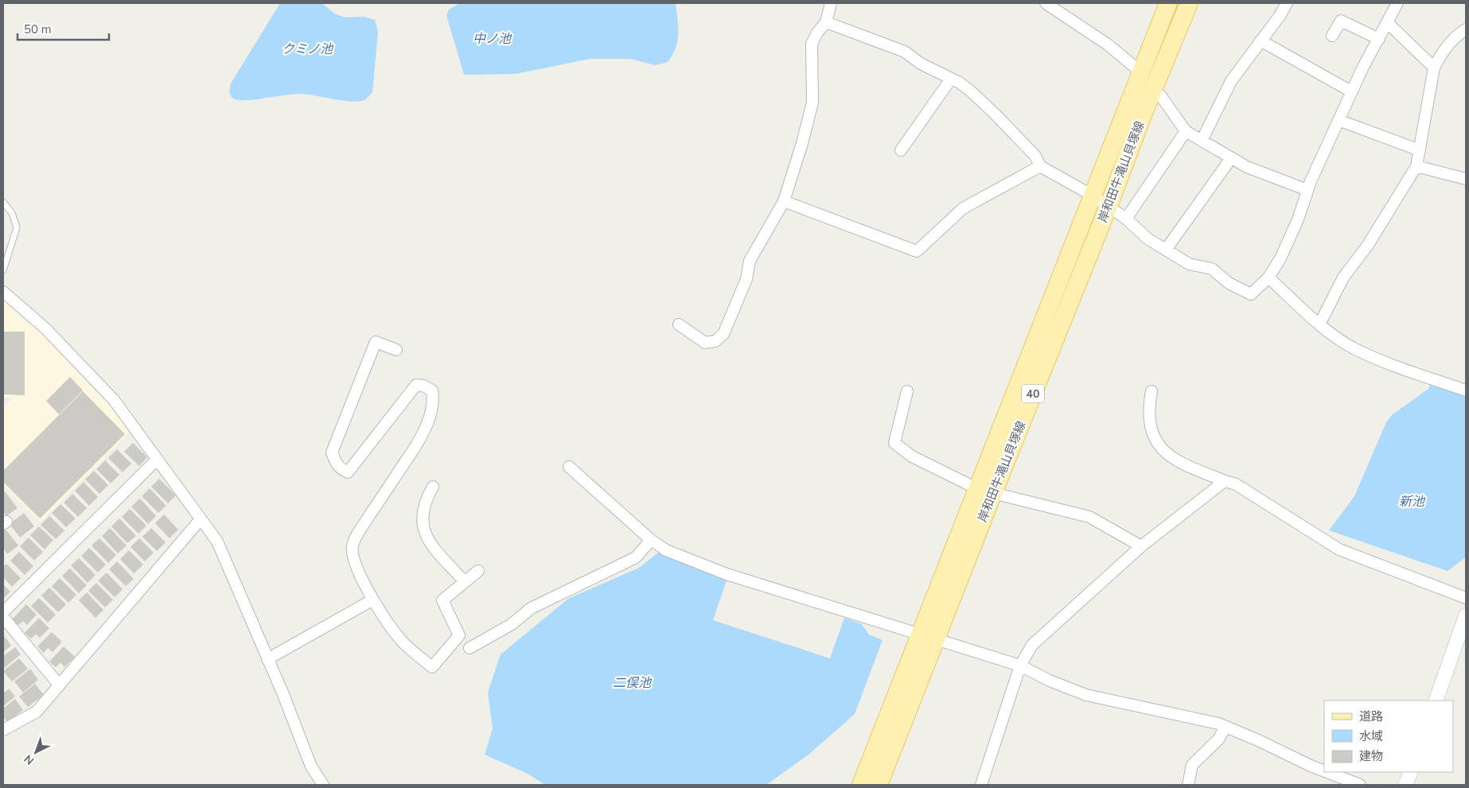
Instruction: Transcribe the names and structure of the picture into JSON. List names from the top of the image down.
{
  "streets": {
    "main road": ["岸和田牛滝山貝塚線", "40"]
  },
  "water": [
    "中ノ池",
    "クミノ池",
    "新池",
    "二俣池"
  ],
  "legend": ["道路", "水域", "建物"],
  "scale_bar": "50 m",
  "north": "bottom left"
}
